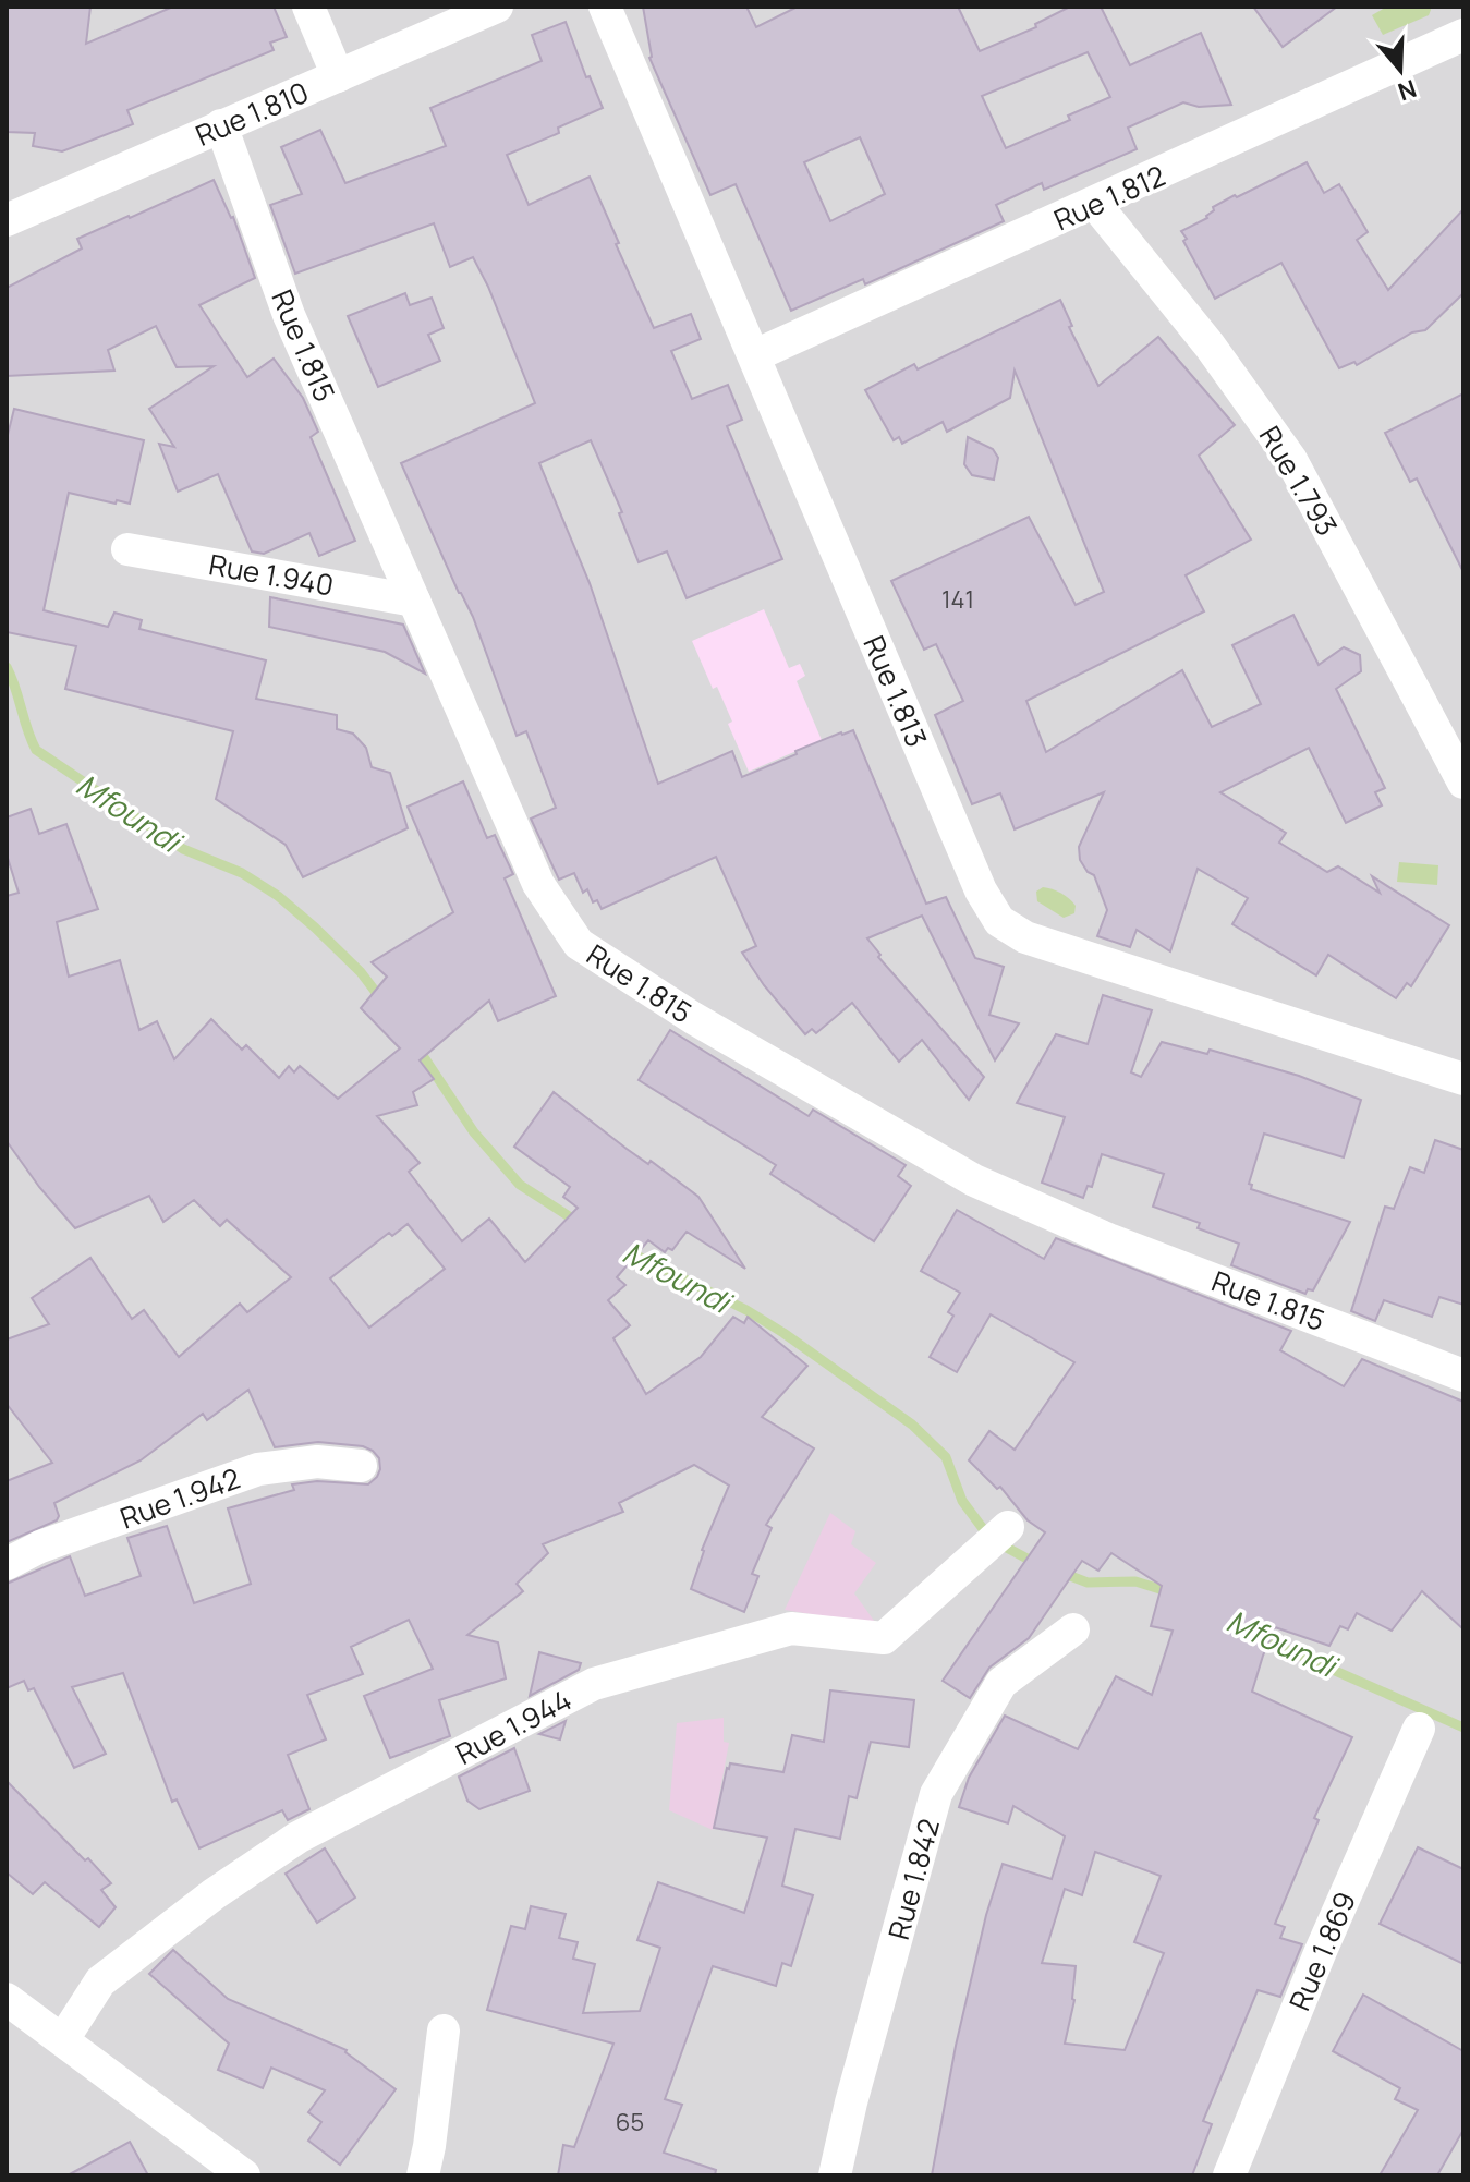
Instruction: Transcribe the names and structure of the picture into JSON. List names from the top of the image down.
{
  "streets": {
    "street": [
      "Rue 1.810",
      "Rue 1.812",
      "Rue 1.815",
      "Rue 1.793",
      "Rue 1.940",
      "Rue 1.813",
      "Rue 1.942",
      "Rue 1.944",
      "Rue 1.842",
      "Rue 1.869"
    ]
  },
  "crossings": [
    ["Rue 1.810", "Rue 1.815"],
    ["Rue 1.812", "Rue 1.793"],
    ["Rue 1.812", "Rue 1.813"],
    ["Rue 1.815", "Rue 1.940"]
  ],
  "water": ["Mfoundi"],
  "house_numbers": ["141", "65"],
  "north": "bottom"
}
